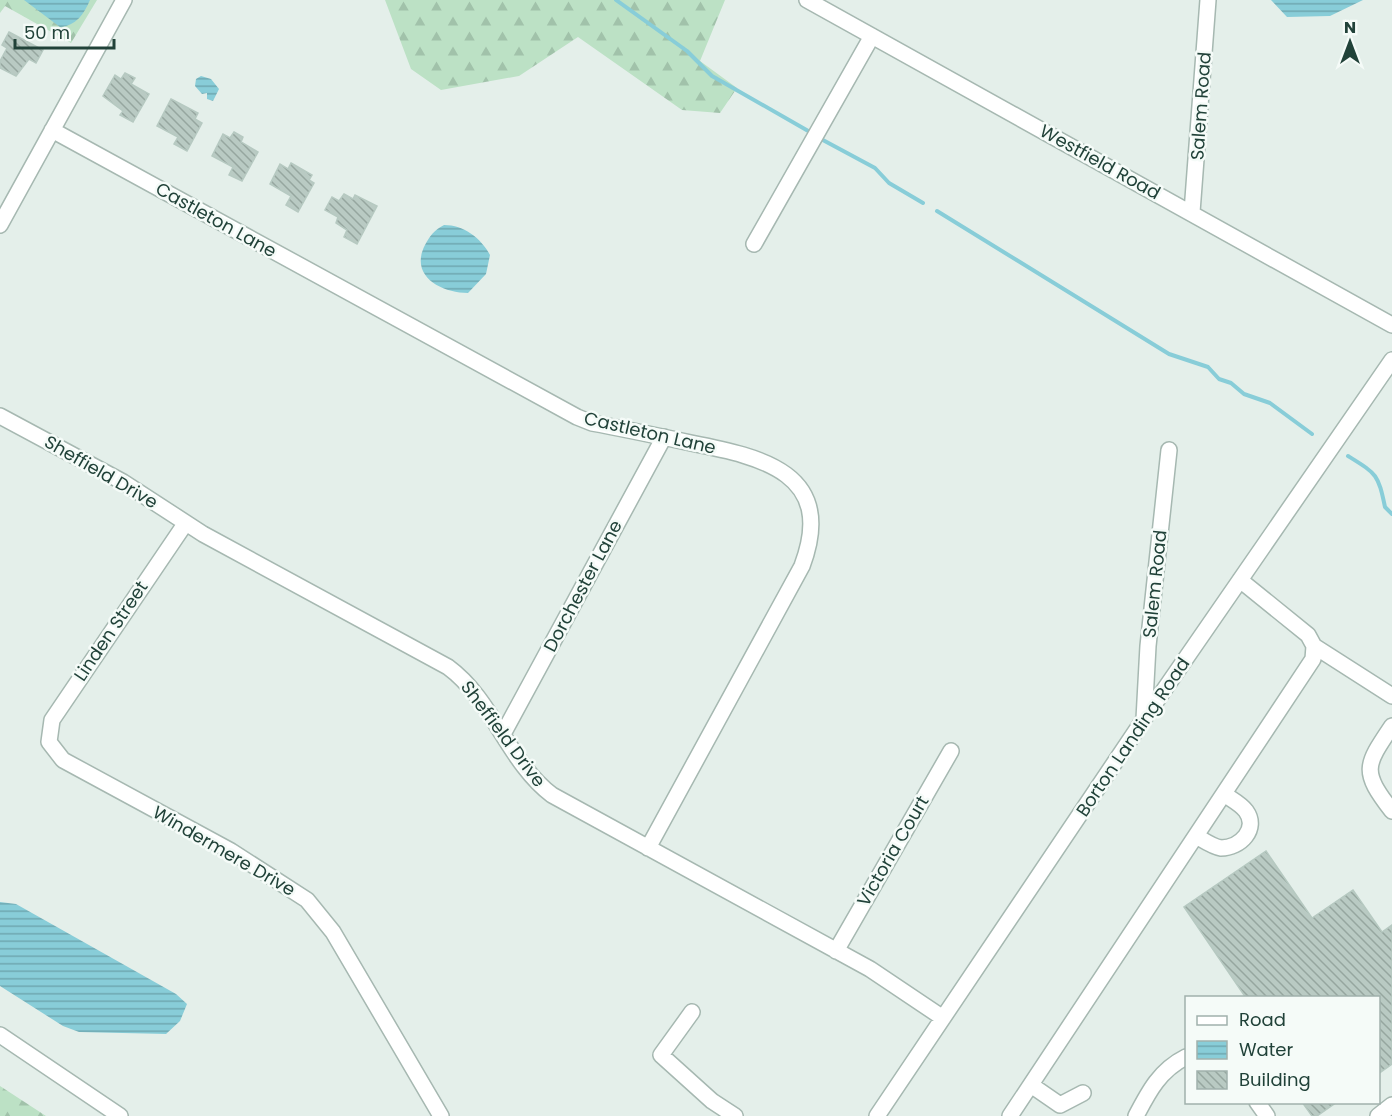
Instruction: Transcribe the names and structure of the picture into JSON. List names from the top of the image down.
{
  "streets": {
    "street": [
      "Salem Road",
      "Westfield Road",
      "Castleton Lane",
      "Sheffield Drive",
      "Dorchester Lane",
      "Linden Street",
      "Borton Landing Road",
      "Windermere Drive",
      "Victoria Court"
    ]
  },
  "crossings": [
    ["Salem Road", "Westfield Road"],
    ["Salem Road", "Borton Landing Road"],
    ["Castleton Lane", "Sheffield Drive"],
    ["Castleton Lane", "Dorchester Lane"],
    ["Sheffield Drive", "Dorchester Lane"],
    ["Sheffield Drive", "Linden Street"],
    ["Sheffield Drive", "Borton Landing Road"],
    ["Sheffield Drive", "Victoria Court"],
    ["Linden Street", "Windermere Drive"]
  ],
  "legend": ["Road", "Water", "Building"],
  "scale_bar": "50 m",
  "north": "top"
}
